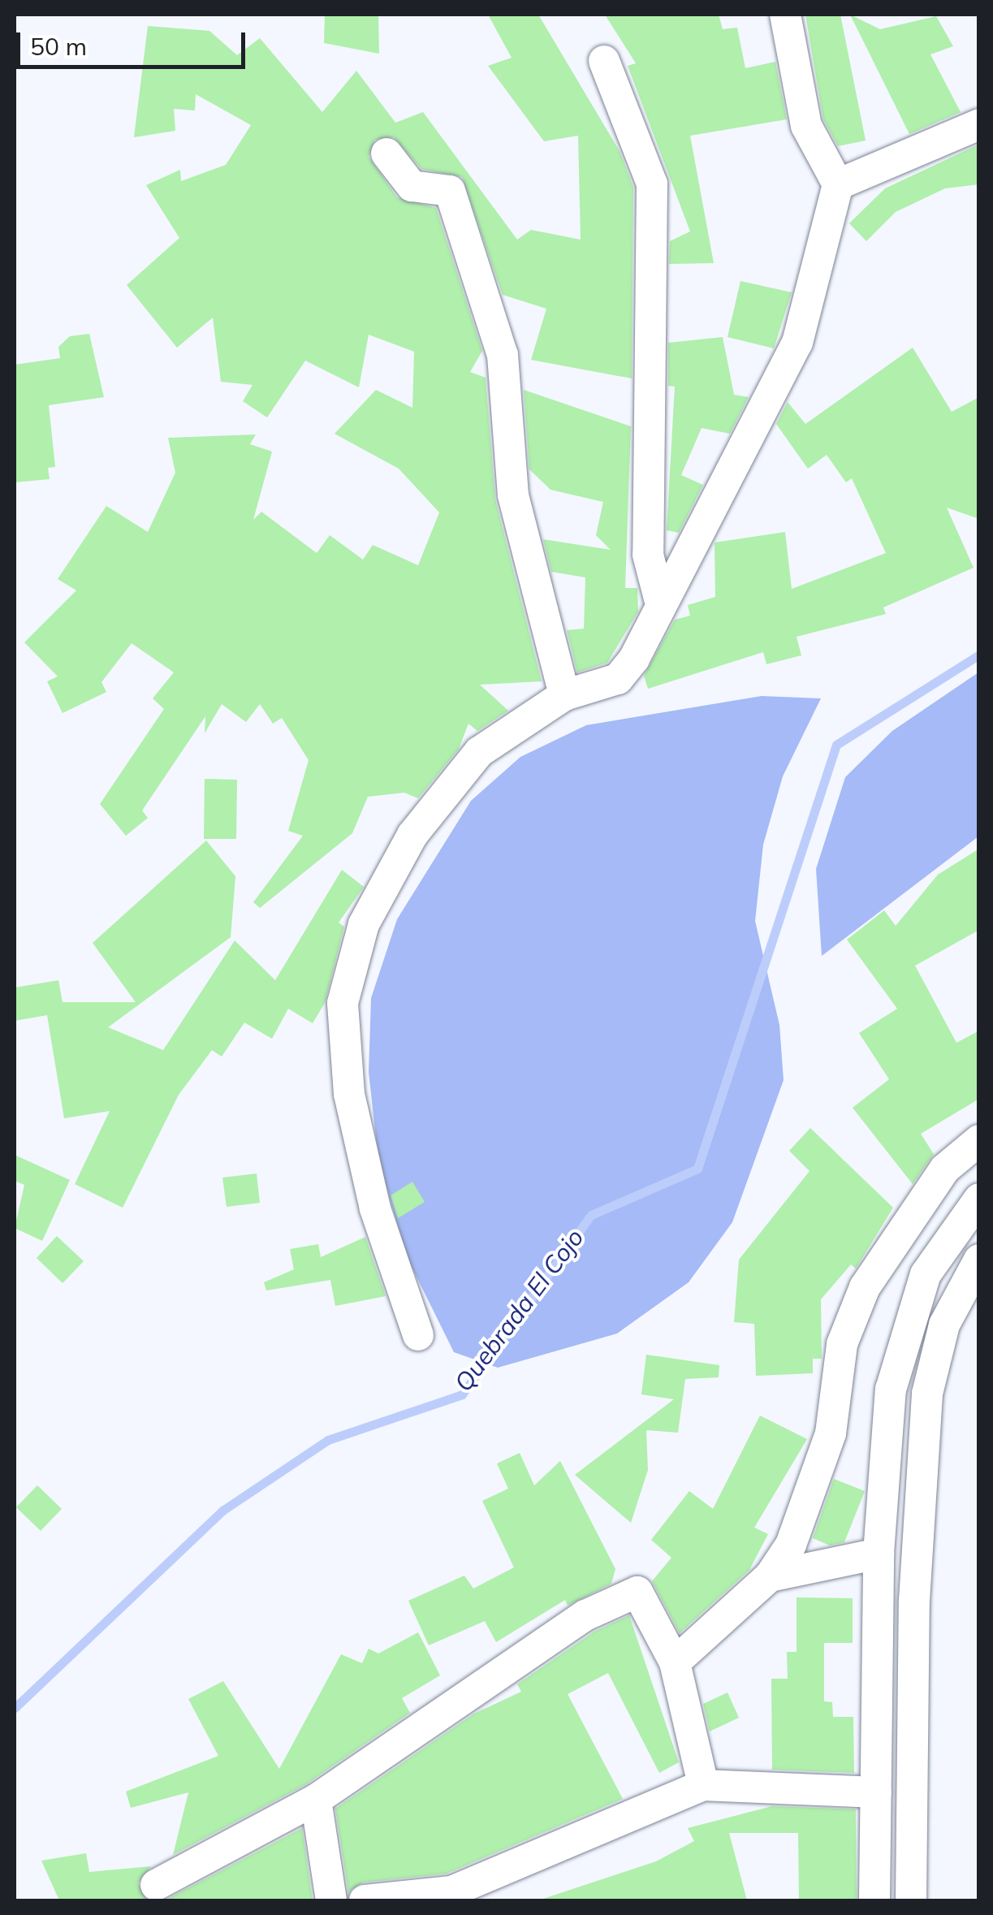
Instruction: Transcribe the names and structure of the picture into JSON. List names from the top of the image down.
{
  "water": ["Quebrada El Cojo"],
  "scale_bar": "50 m"
}
